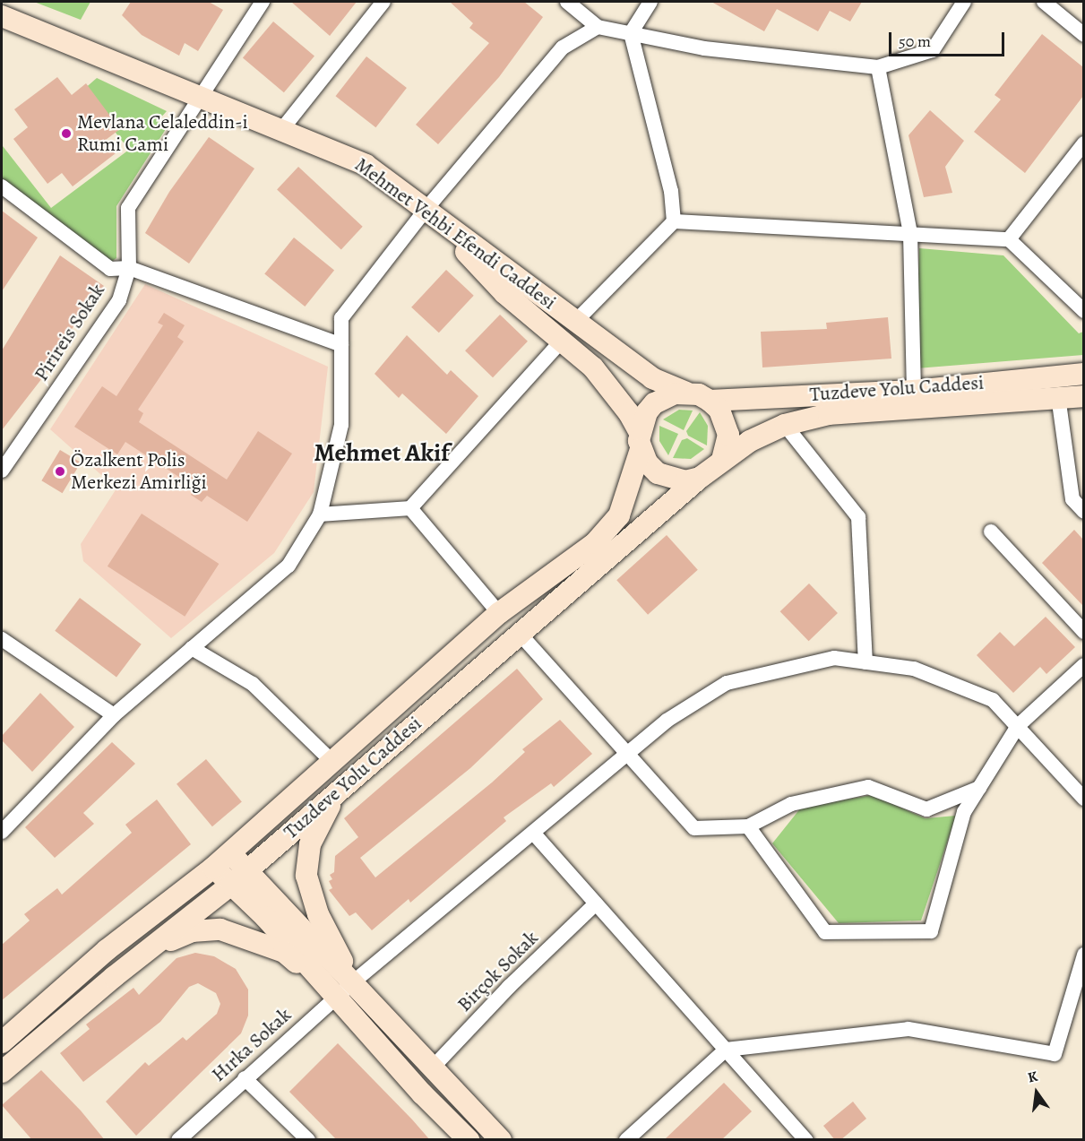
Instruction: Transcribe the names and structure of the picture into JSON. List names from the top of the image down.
{
  "streets": {
    "main road": ["Mehmet Vehbi Efendi Caddesi", "Tuzdeve Yolu Caddesi"],
    "street": ["Pirireis Sokak", "Birçok Sokak", "Hırka Sokak"]
  },
  "crossings": [
    ["Mehmet Vehbi Efendi Caddesi", "Pirireis Sokak"],
    ["Mehmet Vehbi Efendi Caddesi", "Tuzdeve Yolu Caddesi"]
  ],
  "districts": ["Mehmet Akif"],
  "places": ["Mevlana Celaleddin-i Rumi Cami", "Özalkent Polis Merkezi Amirliği"],
  "scale_bar": "50 m",
  "north": "top"
}
